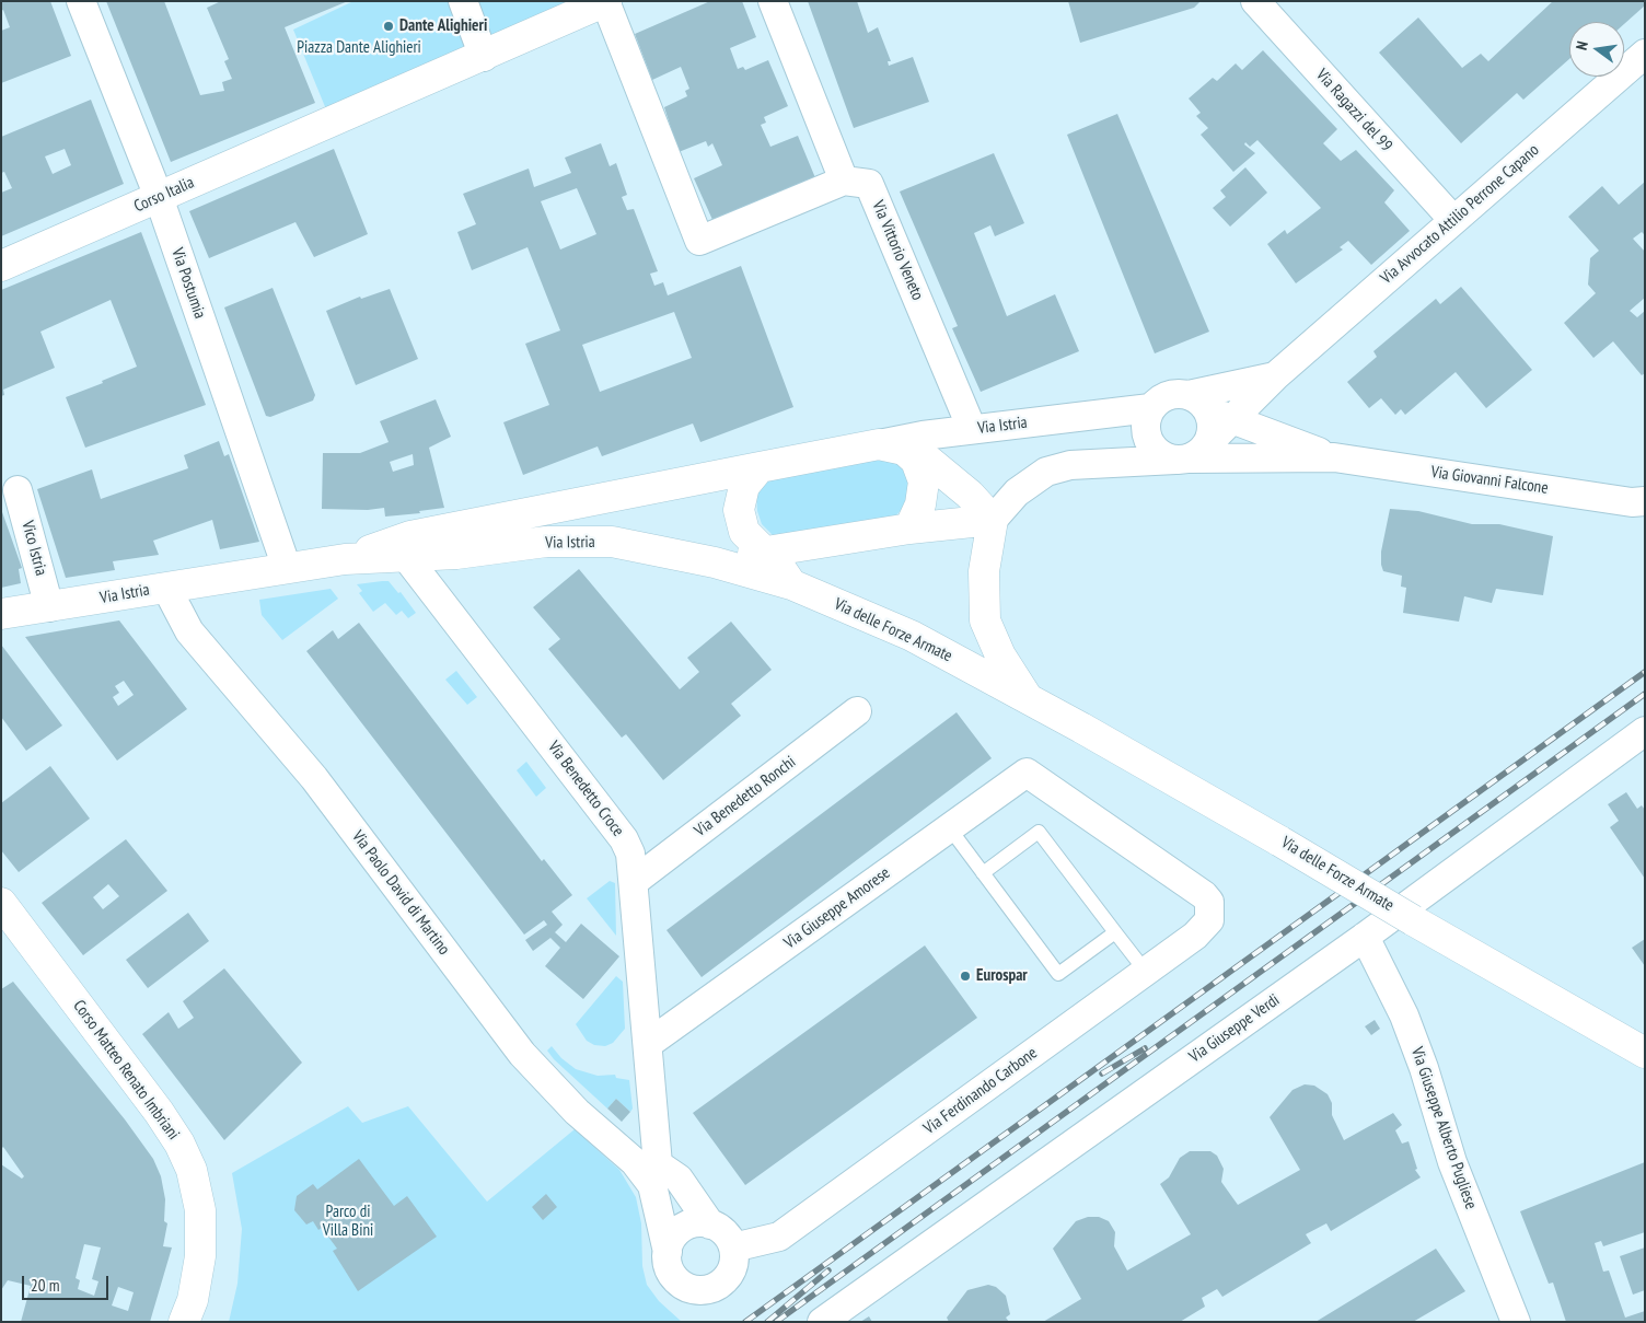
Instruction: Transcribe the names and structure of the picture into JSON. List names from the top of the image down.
{
  "streets": {
    "main road": [
      "Corso Italia",
      "Via Istria",
      "Via delle Forze Armate",
      "Corso Matteo Renato Imbriani"
    ],
    "street": [
      "Via Ragazzi del 99",
      "Via Avvocato Attilio Perrone Capano",
      "Via Vittorio Veneto",
      "Via Postumia",
      "Via Giovanni Falcone",
      "Vico Istria",
      "Via Benedetto Croce",
      "Via Benedetto Ronchi",
      "Via Paolo David di Martino",
      "Via Giuseppe Amorese",
      "Via Giuseppe Verdi",
      "Via Ferdinando Carbone",
      "Via Giuseppe Alberto Pugliese"
    ]
  },
  "crossings": [
    ["Via Ragazzi del 99", "Via Avvocato Attilio Perrone Capano"],
    ["Corso Italia", "Via Postumia"],
    ["Via Avvocato Attilio Perrone Capano", "Via Istria"],
    ["Via Avvocato Attilio Perrone Capano", "Via Giovanni Falcone"],
    ["Via Vittorio Veneto", "Via Istria"],
    ["Via Postumia", "Via Istria"],
    ["Via Istria", "Via Giovanni Falcone"],
    ["Via Istria", "Vico Istria"],
    ["Via Istria", "Via delle Forze Armate"],
    ["Via Istria", "Via Benedetto Croce"],
    ["Via Istria", "Via Paolo David di Martino"],
    ["Via Benedetto Croce", "Via Benedetto Ronchi"],
    ["Via Benedetto Croce", "Via Paolo David di Martino"],
    ["Via Benedetto Croce", "Via Giuseppe Amorese"],
    ["Via Benedetto Croce", "Via Ferdinando Carbone"],
    ["Via Giuseppe Amorese", "Via Ferdinando Carbone"],
    ["Via Giuseppe Verdi", "Via Giuseppe Alberto Pugliese"]
  ],
  "parks": ["Piazza Dante Alighieri", "Parco di Villa Bini"],
  "places": ["Dante Alighieri", "Eurospar"],
  "scale_bar": "20 m",
  "north": "left"
}
